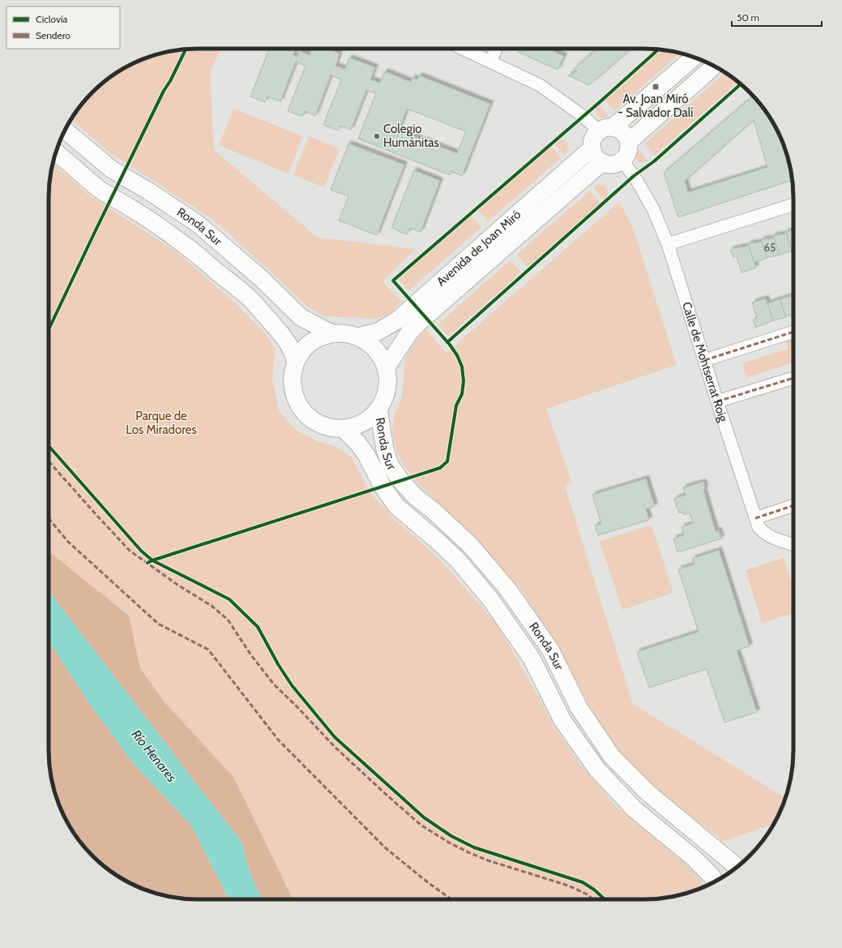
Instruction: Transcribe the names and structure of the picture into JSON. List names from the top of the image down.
{
  "streets": {
    "main road": ["Ronda Sur", "Avenida de Joan Miró"],
    "street": ["Calle de Montserrat Roig"]
  },
  "crossings": [
    ["Ronda Sur", "Avenida de Joan Miró"],
    ["Avenida de Joan Miró", "Calle de Montserrat Roig"]
  ],
  "water": ["Río Henares"],
  "parks": ["Parque de Los Miradores"],
  "places": {
    "transit": ["Av. Joan Miró - Salvador Dalí"],
    "other": ["Colegio Humánitas"]
  },
  "house_numbers": ["65"],
  "legend": ["Ciclovía", "Sendero"],
  "scale_bar": "50 m"
}
